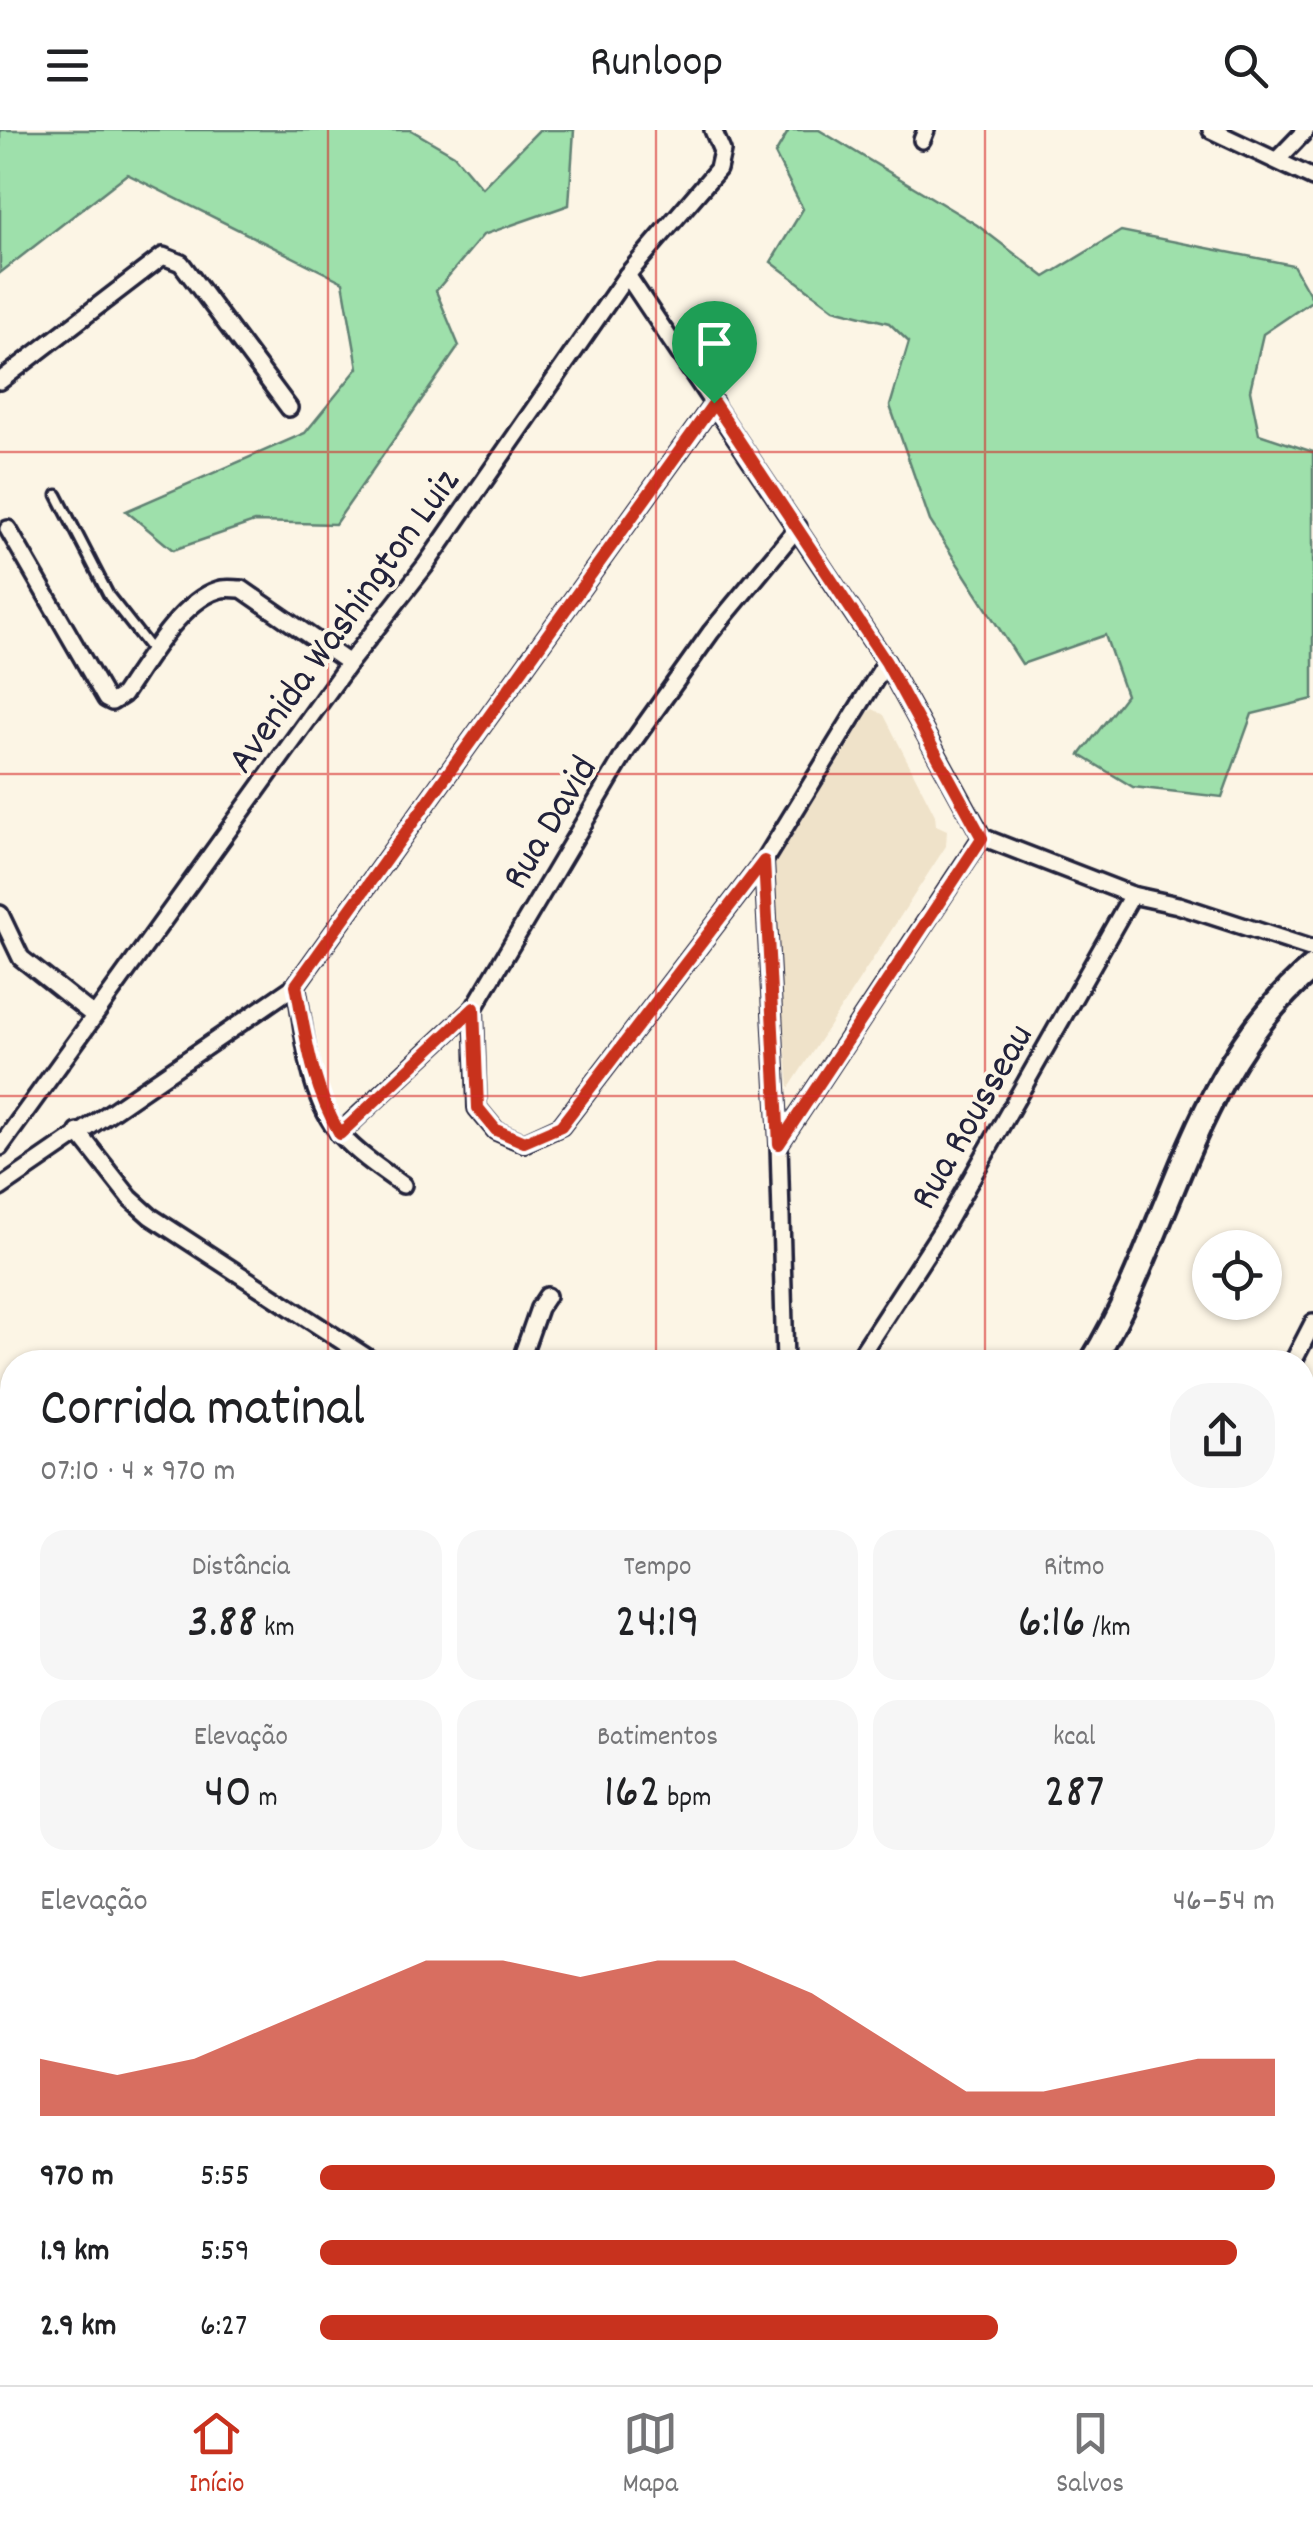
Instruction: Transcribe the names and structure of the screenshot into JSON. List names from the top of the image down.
{
  "streets": {
    "street": ["Avenida Washington Luiz", "Rua David", "Rua Rousseau"]
  },
  "page": {
    "header": "Runloop",
    "heading": ["Corrida matinal", "07:10 · 4 × 970 m"],
    "stats": [
      ["Distância", "3.88 km"],
      ["Tempo", "24:19"],
      ["Ritmo", "6:16 /km"],
      ["Elevação", "40 m"],
      ["Batimentos", "162 bpm"],
      ["kcal", "287"]
    ],
    "chart": ["Elevação", "46–54 m"],
    "list": [
      {
        "name": "970 m",
        "note": "5:55"
      },
      {
        "name": "1.9 km",
        "note": "5:59"
      },
      {
        "name": "2.9 km",
        "note": "6:27"
      }
    ],
    "tabs": ["Início", "Mapa", "Salvos"]
  }
}
